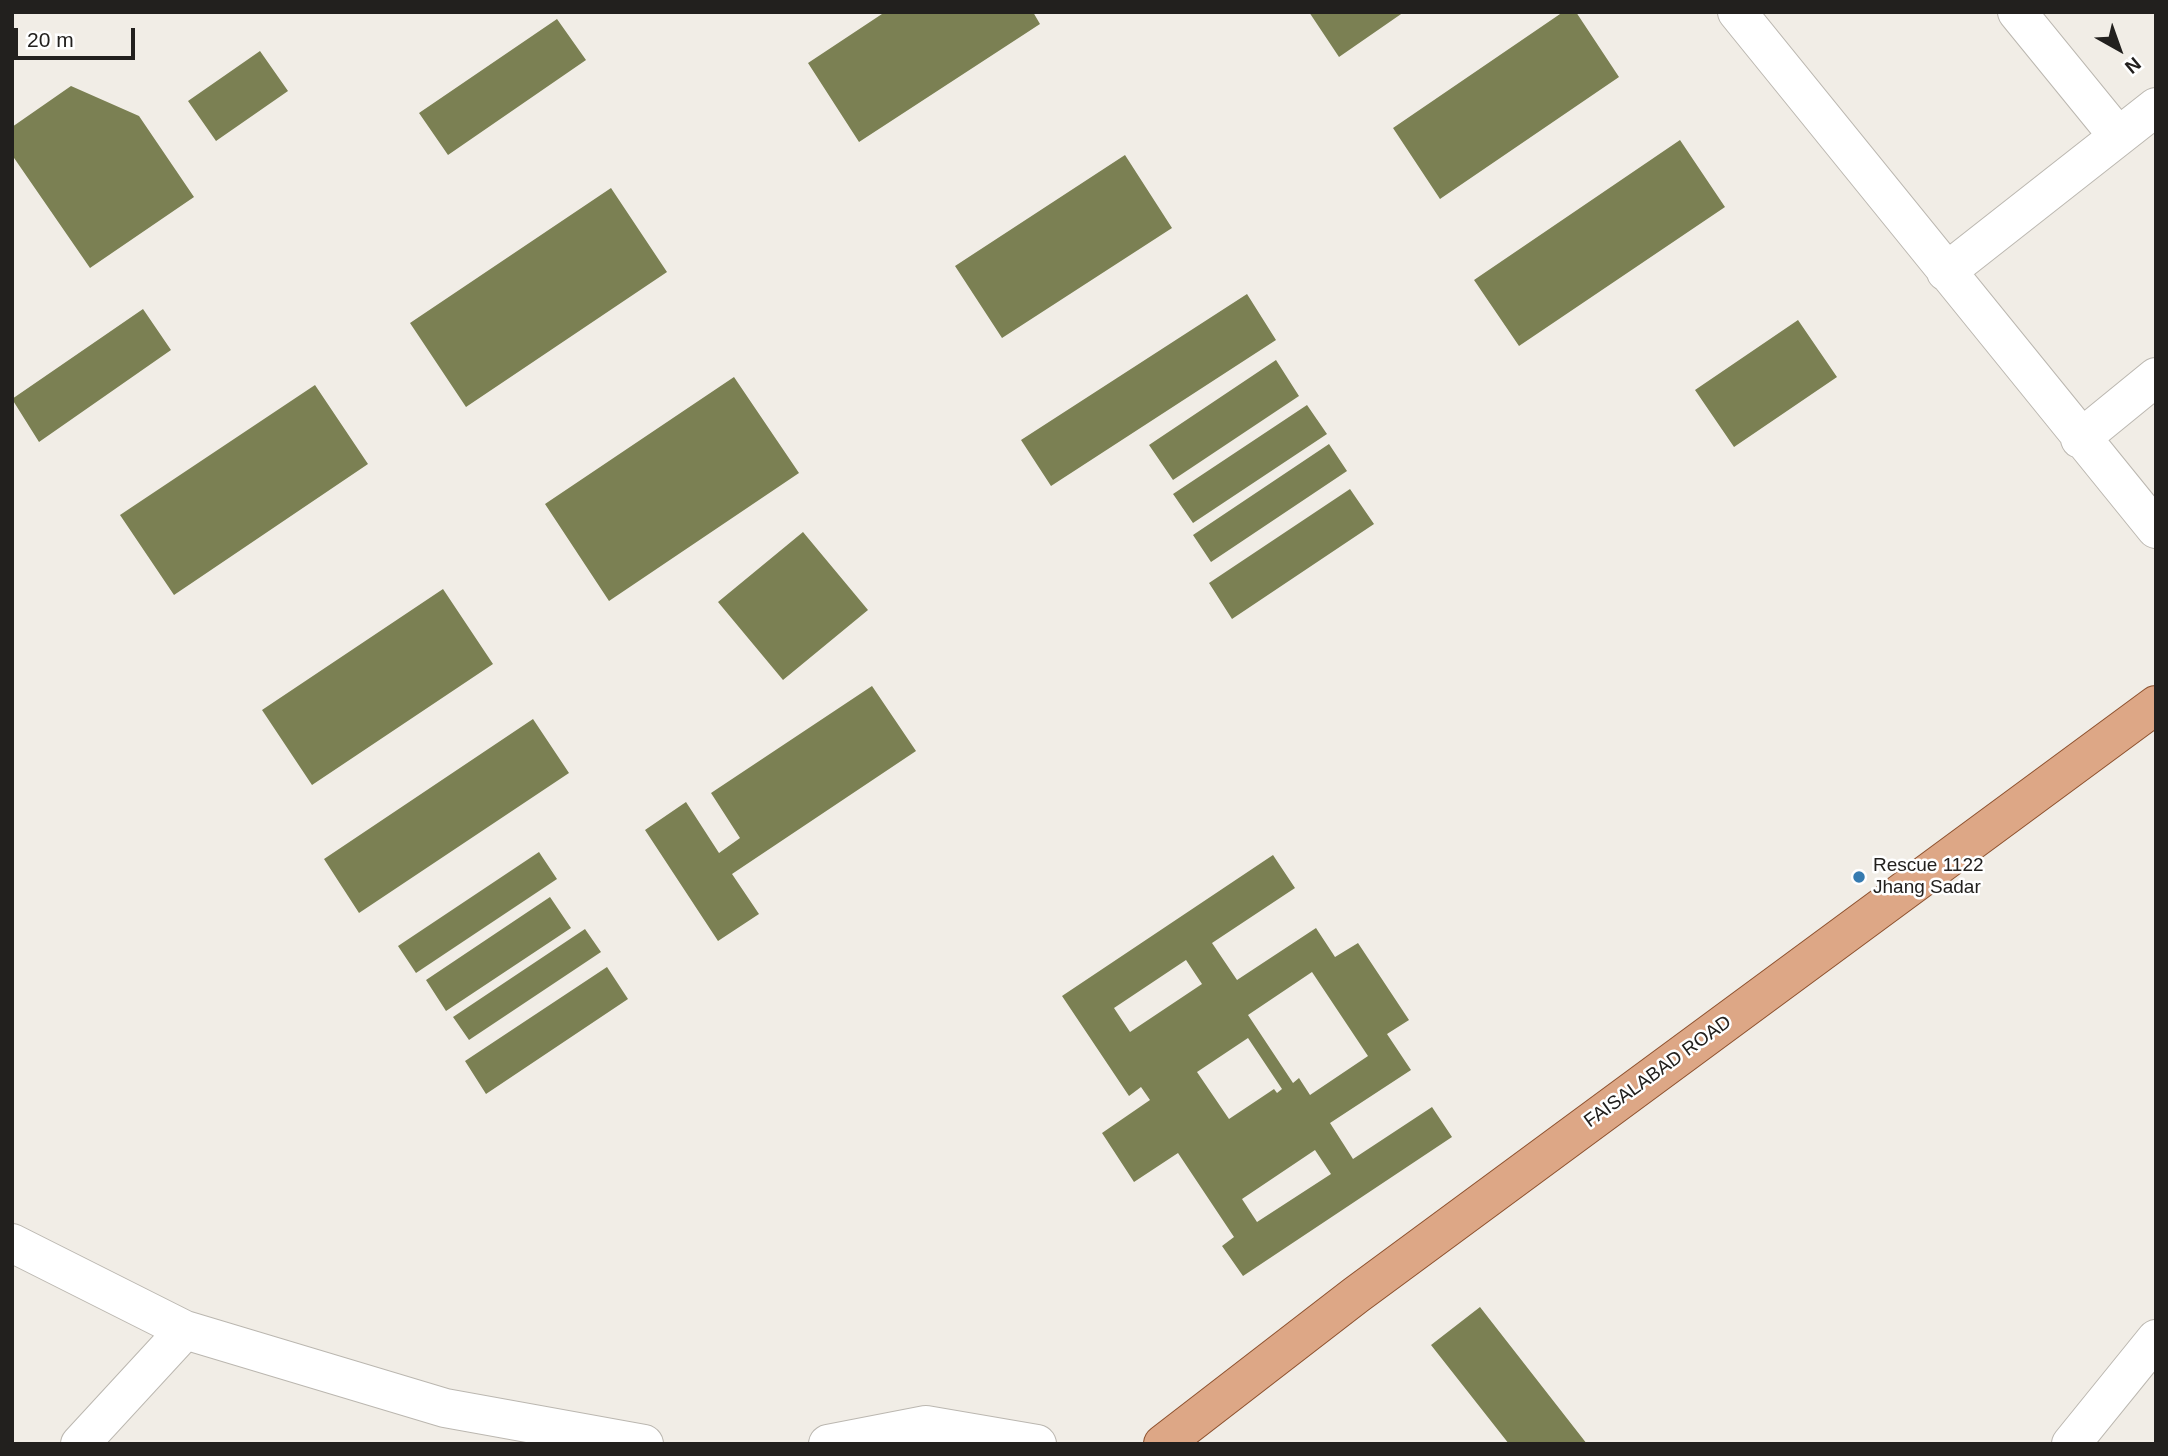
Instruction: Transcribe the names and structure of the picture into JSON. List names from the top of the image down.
{
  "streets": {
    "main road": ["FAISALABAD ROAD"]
  },
  "places": ["Rescue 1122 Jhang Sadar"],
  "scale_bar": "20 m",
  "north": "bottom right"
}
